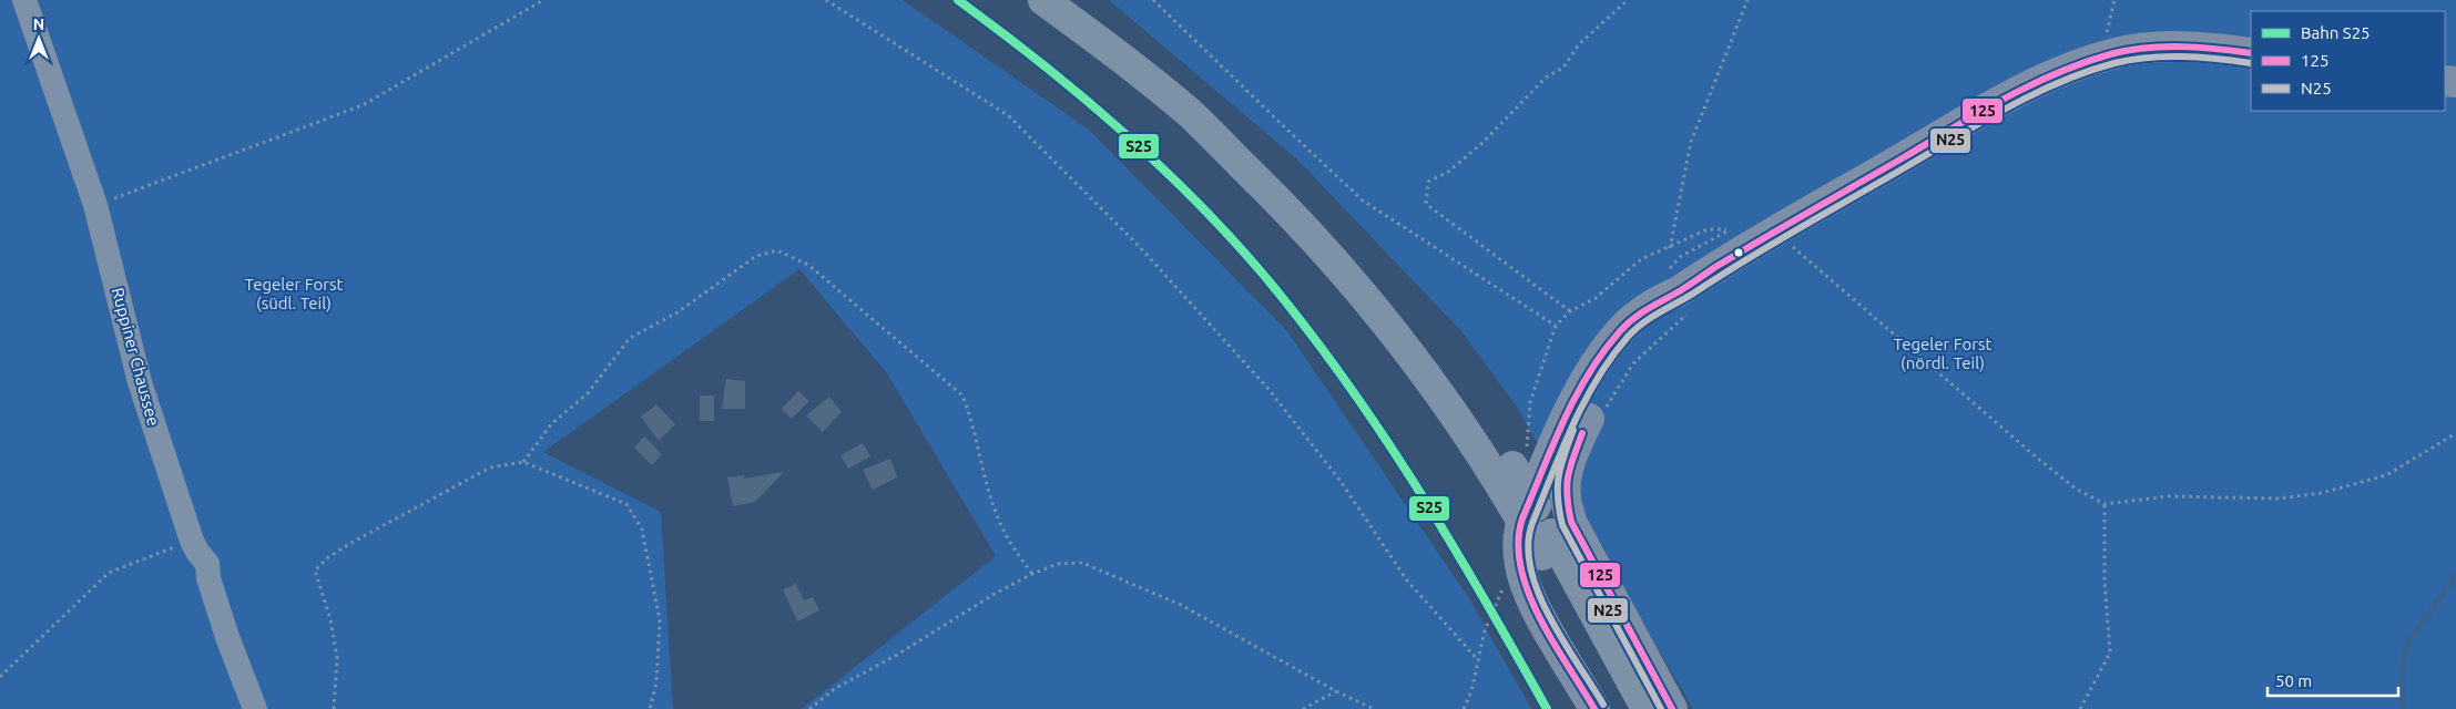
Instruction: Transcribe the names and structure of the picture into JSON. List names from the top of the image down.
{
  "streets": {
    "street": ["Ruppiner Chaussee"]
  },
  "parks": ["Tegeler Forst (südl. Teil)", "Tegeler Forst (nördl. Teil)"],
  "lines": ["rail line S25", "transit line 125", "transit line N25"],
  "legend": ["Bahn S25", "125", "N25"],
  "scale_bar": "50 m",
  "north": "top"
}
